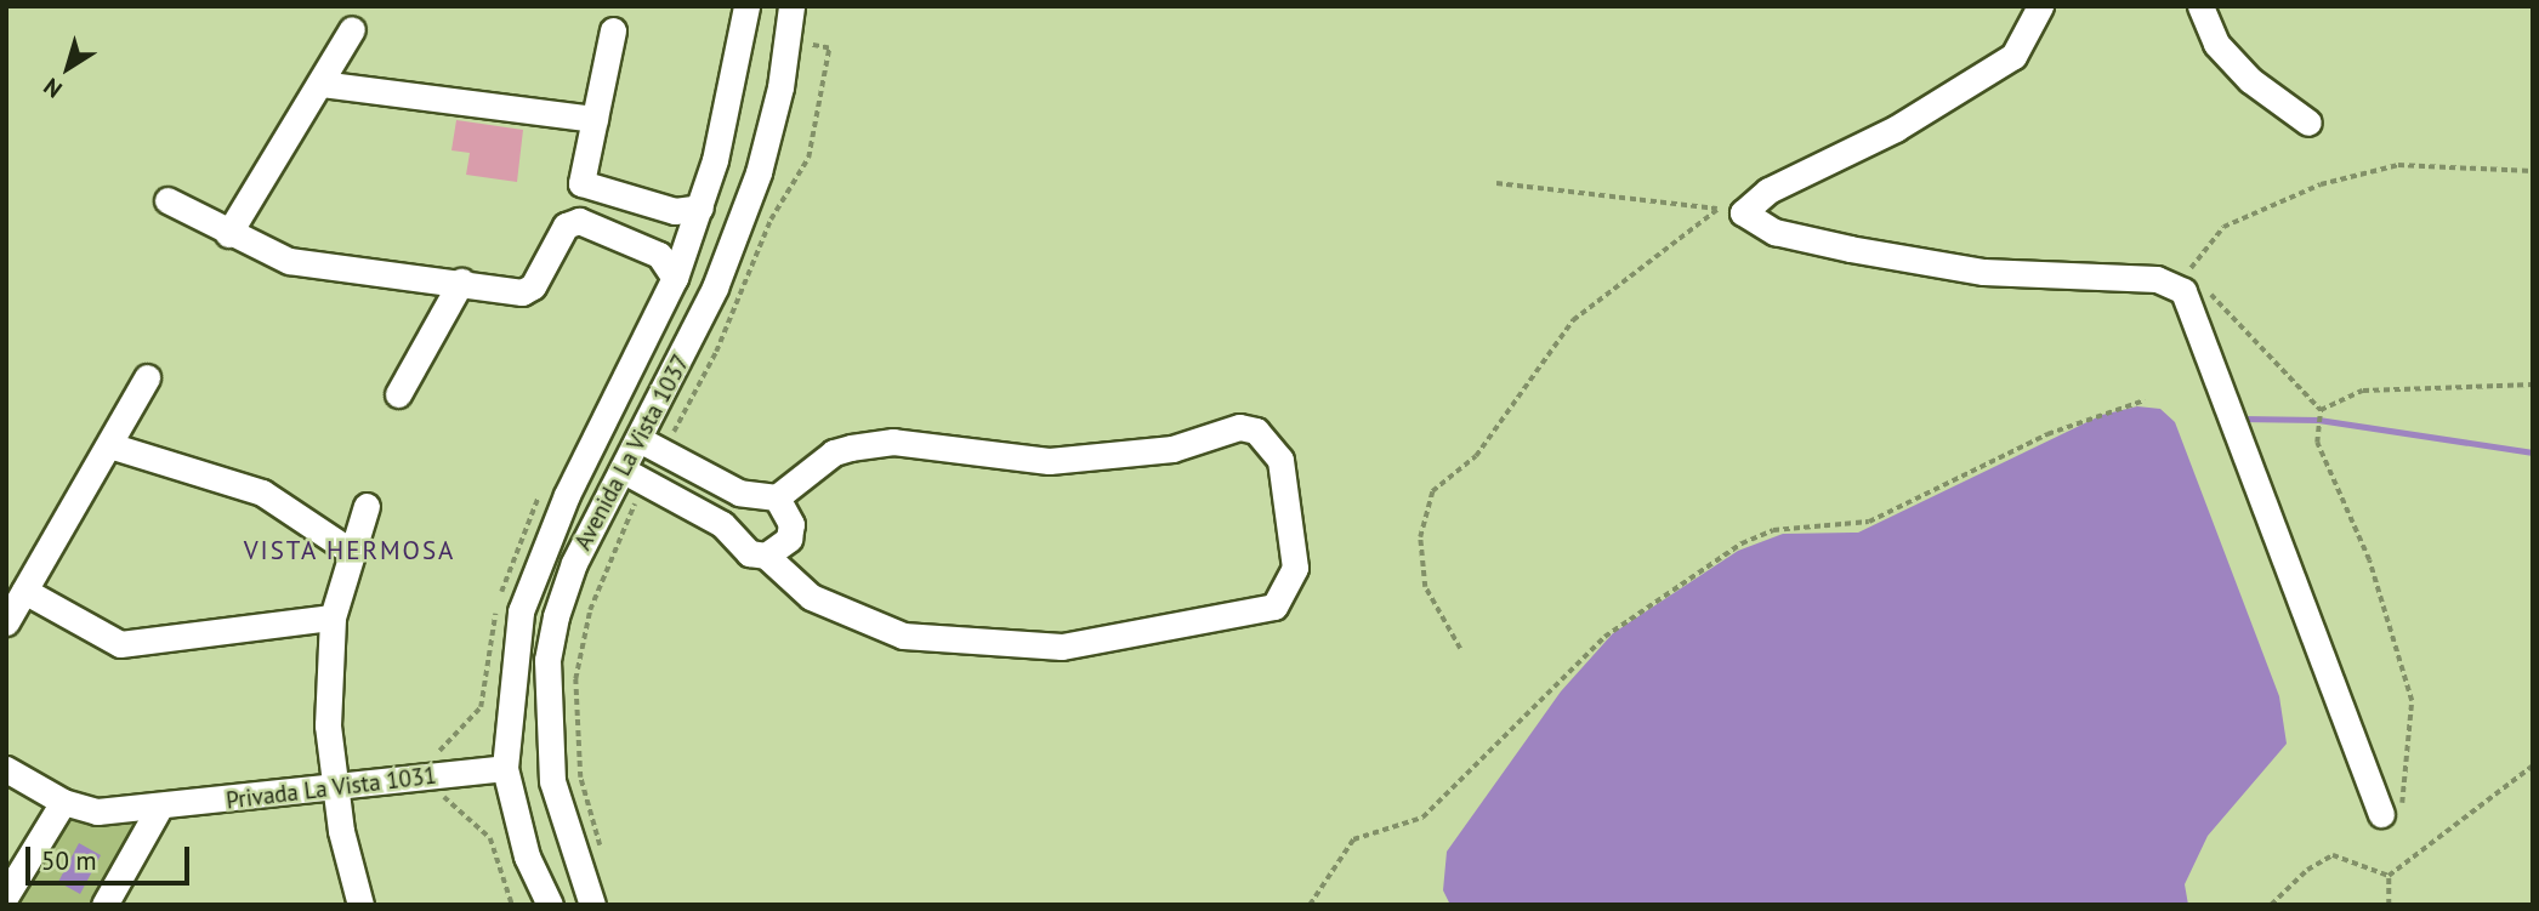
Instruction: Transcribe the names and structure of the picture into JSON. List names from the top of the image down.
{
  "streets": {
    "street": ["Avenida La Vista 1037", "Privada La Vista 1031"]
  },
  "crossings": [
    ["Avenida La Vista 1037", "Privada La Vista 1031"]
  ],
  "districts": ["VISTA HERMOSA"],
  "scale_bar": "50 m",
  "north": "bottom left"
}
